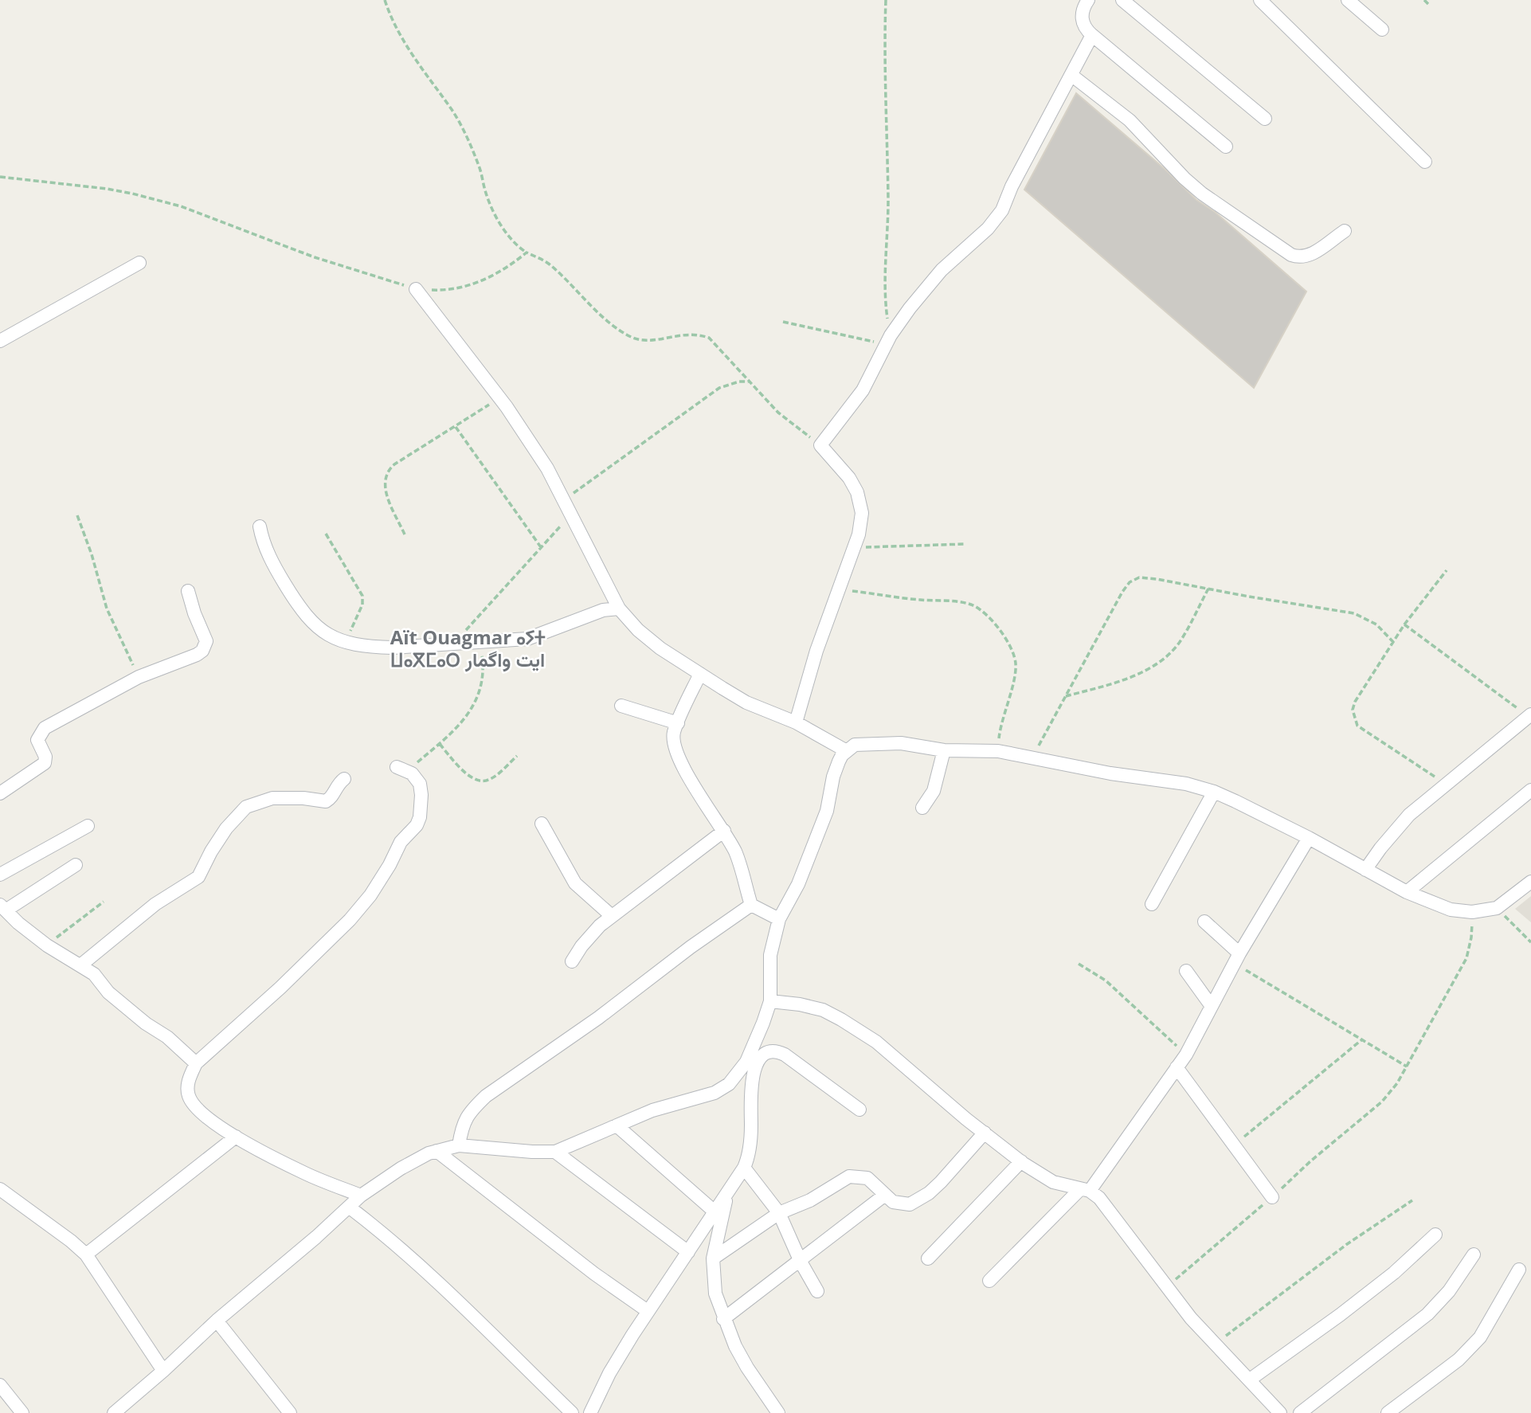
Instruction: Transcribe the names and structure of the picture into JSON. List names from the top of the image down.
{
  "districts": ["Aït Ouagmar ⴰⵢⵜ ⵡⴰⴳⵎⴰⵔ ايت واگمار"]
}
